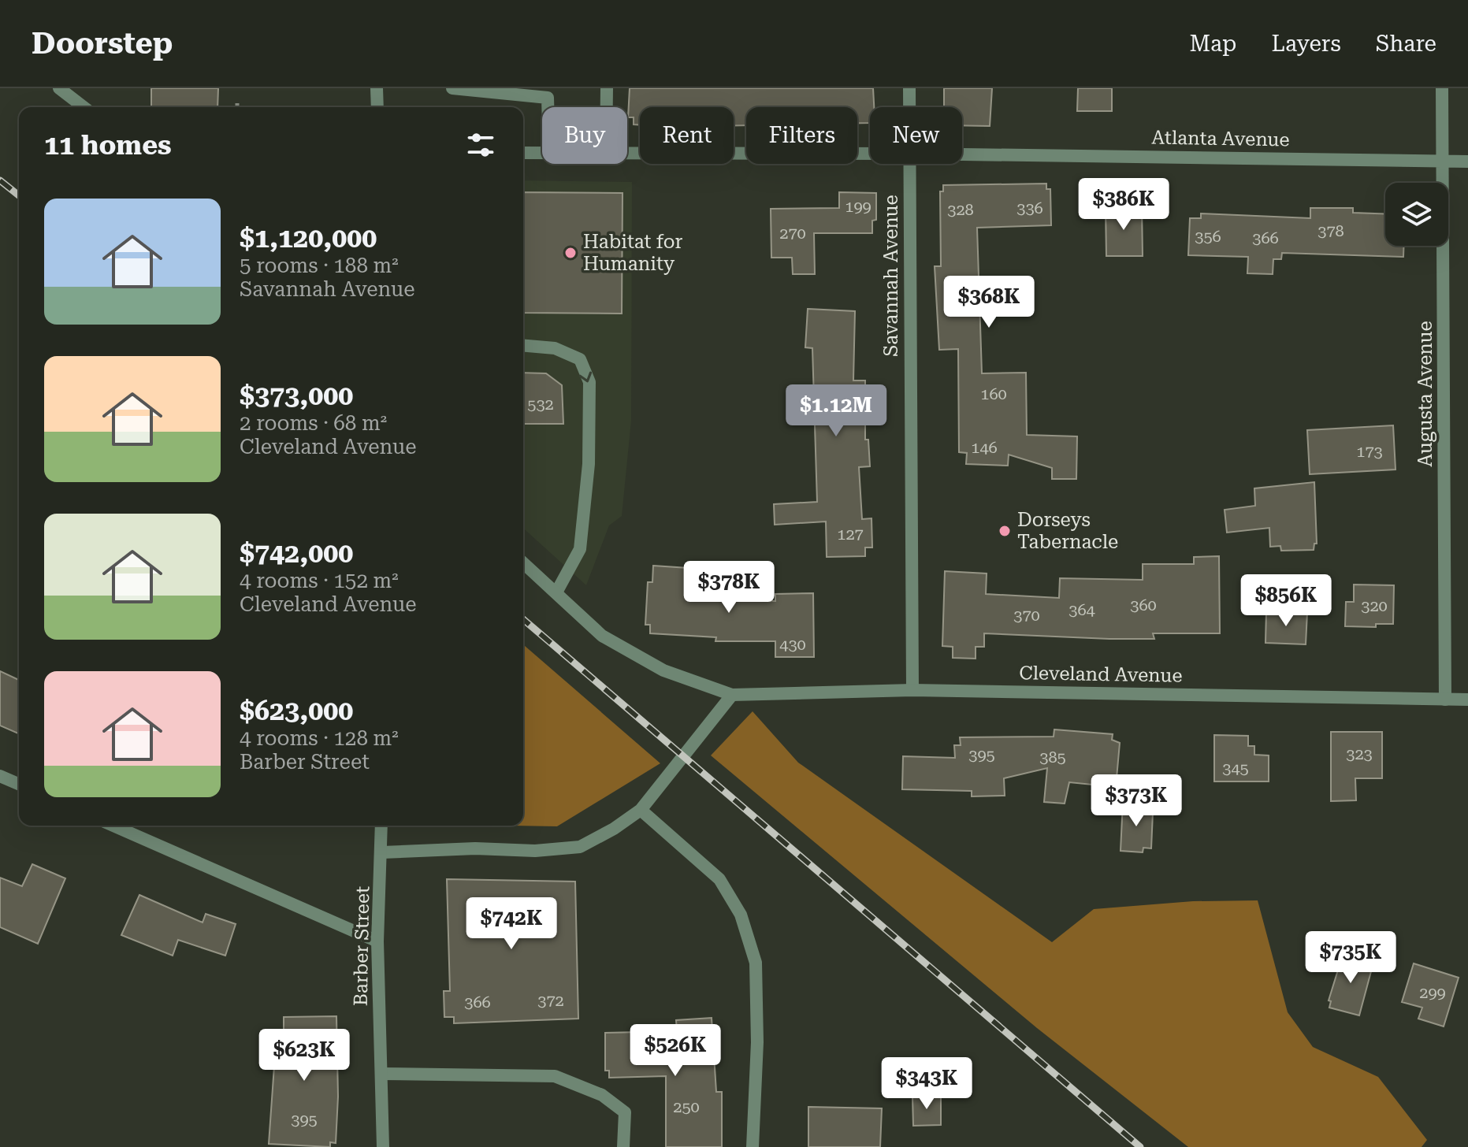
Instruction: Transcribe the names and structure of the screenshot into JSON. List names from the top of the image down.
{
  "streets": {
    "street": [
      "Atlanta Avenue",
      "Savannah Avenue",
      "Augusta Avenue",
      "Cleveland Avenue",
      "Barber Street"
    ]
  },
  "crossings": [
    ["Atlanta Avenue", "Augusta Avenue"],
    ["Savannah Avenue", "Cleveland Avenue"],
    ["Augusta Avenue", "Cleveland Avenue"]
  ],
  "places": ["Habitat for Humanity", "Dorseys Tabernacle"],
  "house_numbers": [
    "199",
    "336",
    "328",
    "378",
    "270",
    "356",
    "366",
    "160",
    "532",
    "146",
    "173",
    "127",
    "360",
    "320",
    "364",
    "370",
    "430",
    "323",
    "395",
    "385",
    "345",
    "299",
    "372",
    "366",
    "250",
    "395"
  ],
  "page": {
    "header": "Doorstep",
    "nav": ["Map", "Layers", "Share"],
    "chip": [
      "Buy",
      "Rent",
      "Filters",
      "New"
    ],
    "heading": "11 homes",
    "price": [
      "$386K",
      "$368K",
      "$1.12M",
      "$378K",
      "$856K",
      "$373K",
      "$742K",
      "$735K",
      "$526K",
      "$623K",
      "$343K"
    ],
    "list": [
      {
        "name": "$1,120,000",
        "note": "5 rooms · 188 m² · Savannah Avenue"
      },
      {
        "name": "$373,000",
        "note": "2 rooms · 68 m² · Cleveland Avenue"
      },
      {
        "name": "$742,000",
        "note": "4 rooms · 152 m² · Cleveland Avenue"
      },
      {
        "name": "$623,000",
        "note": "4 rooms · 128 m² · Barber Street"
      }
    ]
  }
}
